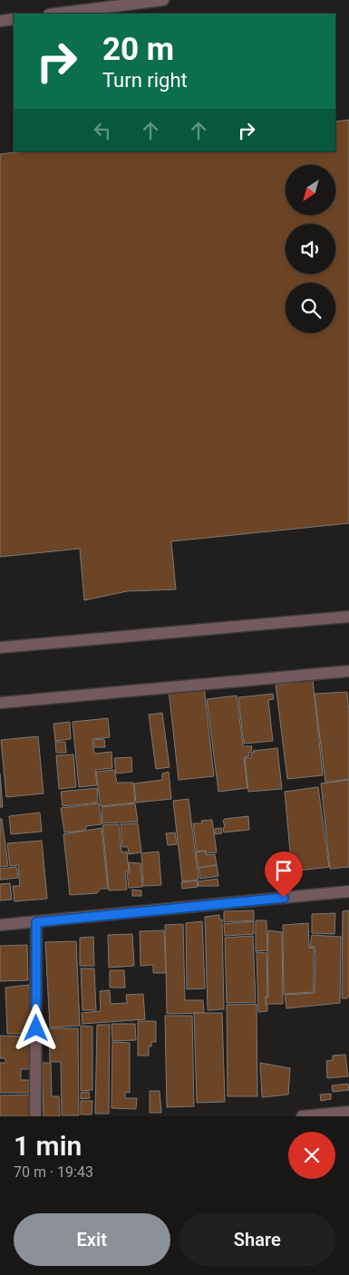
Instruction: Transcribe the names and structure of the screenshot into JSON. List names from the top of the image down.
{
  "north": "bottom left",
  "page": {
    "turn": ["20 m", "Turn right"],
    "heading": ["1 min", "70 m · 19:43"],
    "buttons": ["Exit", "Share"]
  }
}
